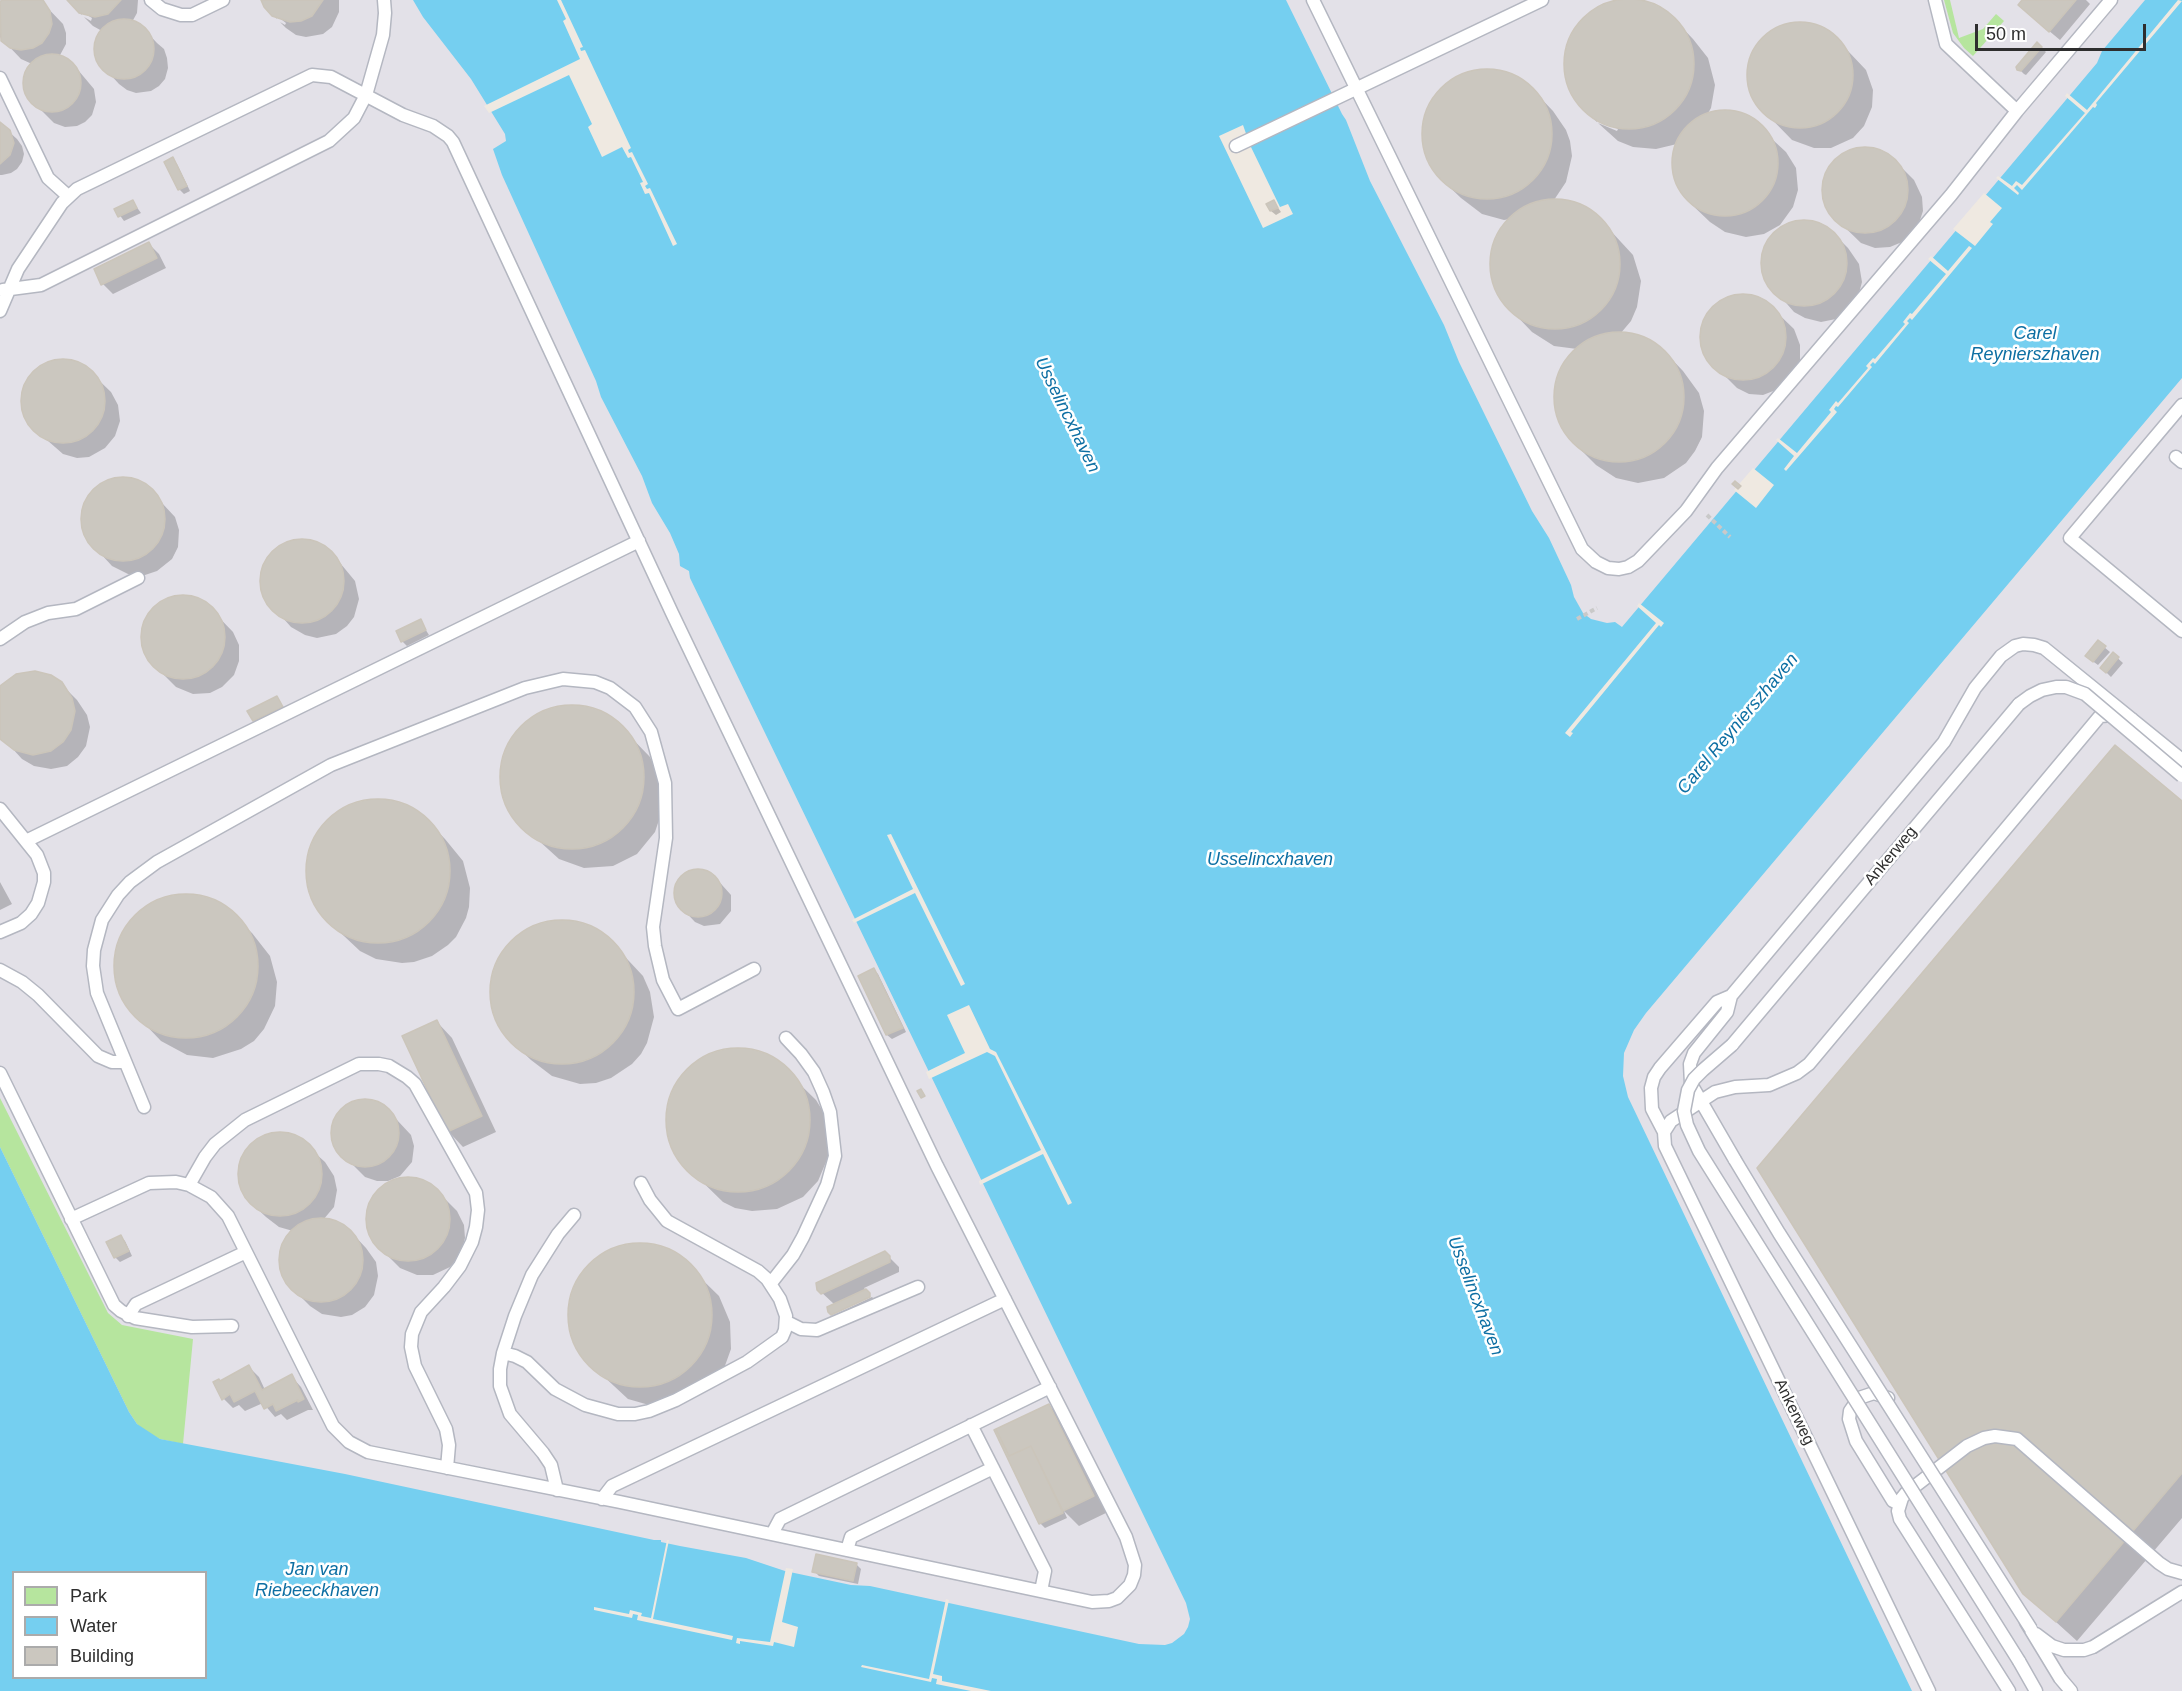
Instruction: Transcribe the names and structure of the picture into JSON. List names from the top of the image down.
{
  "streets": {
    "lane": ["Ankerweg"]
  },
  "water": ["Carel Reynierszhaven", "Usselincxhaven", "Jan van Riebeeckhaven"],
  "legend": ["Park", "Water", "Building"],
  "scale_bar": "50 m"
}
